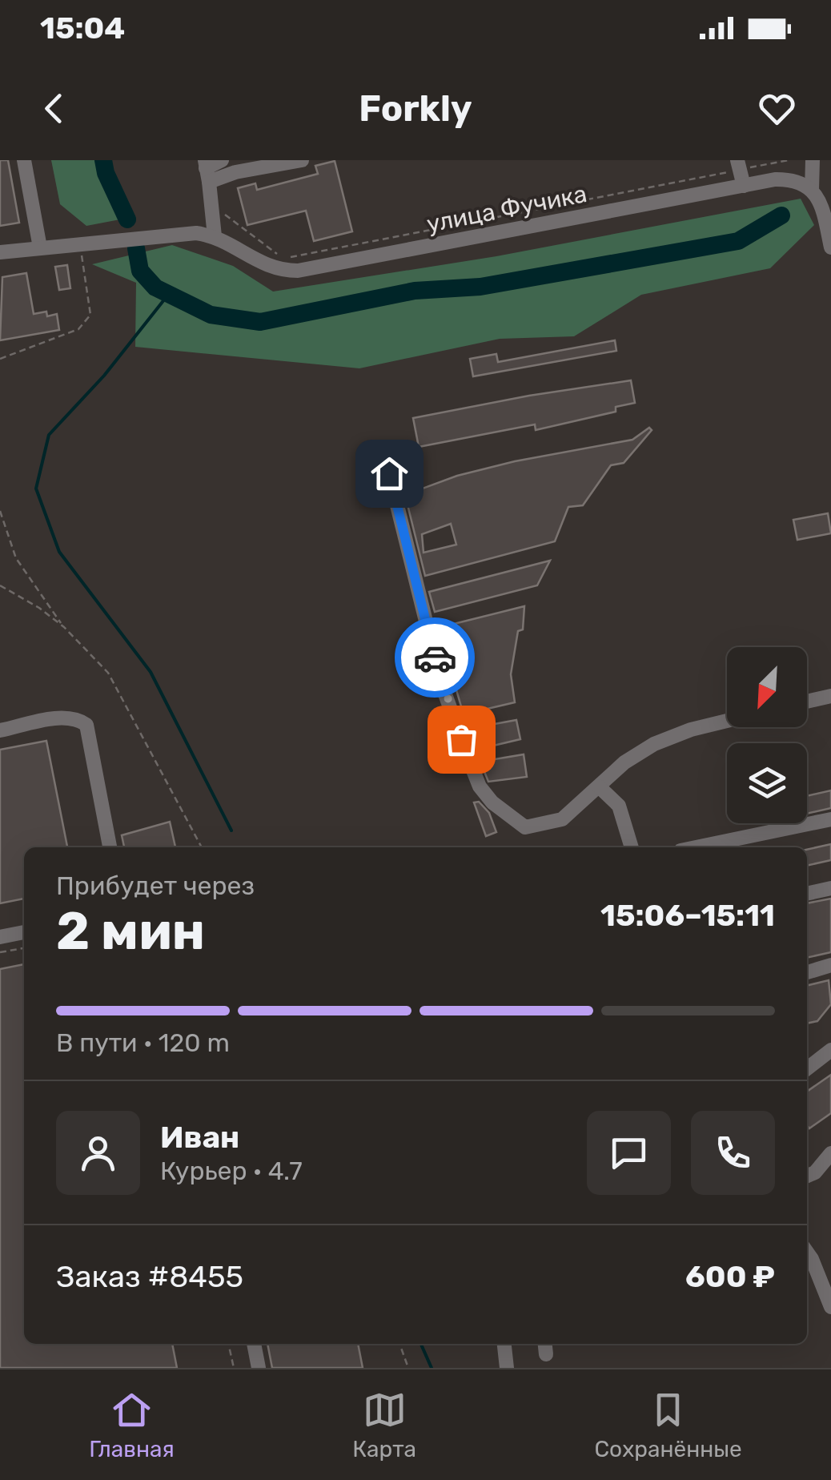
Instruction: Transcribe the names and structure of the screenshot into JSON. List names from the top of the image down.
{
  "streets": {
    "street": ["улица Фучика"]
  },
  "north": "bottom left",
  "page": {
    "status": "15:04",
    "header": "Forkly",
    "heading": ["2 мин", "Прибудет через", "15:06–15:11"],
    "panel": [
      "Иван",
      "Курьер · 4.7",
      "Заказ #8455",
      "600 ₽"
    ],
    "bar": "В пути · 120 m",
    "tabs": ["Главная", "Карта", "Сохранённые"]
  }
}
